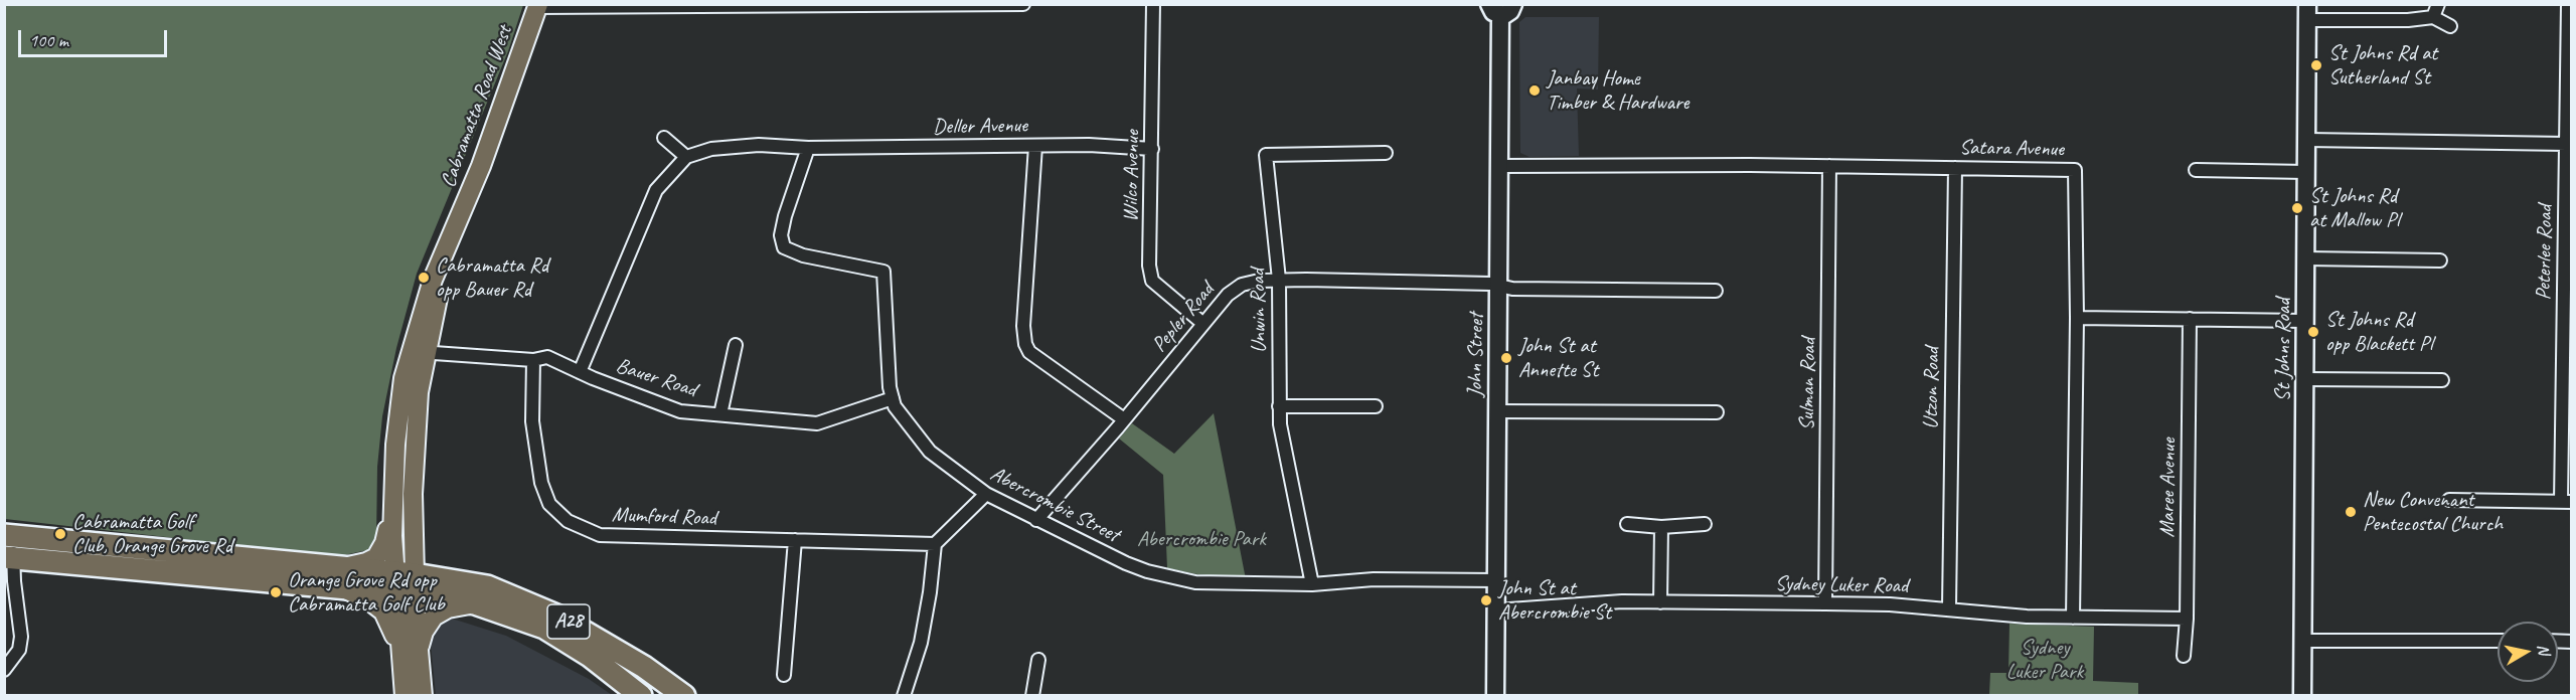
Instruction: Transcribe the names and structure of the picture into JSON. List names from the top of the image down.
{
  "streets": {
    "highway": ["A28"],
    "main road": ["Cabramatta Road West"],
    "street": [
      "Deller Avenue",
      "Satara Avenue",
      "Wilco Avenue",
      "Peterlee Road",
      "Unwin Road",
      "Pepler Road",
      "St Johns Road",
      "John Street",
      "Bauer Road",
      "Sulman Road",
      "Utzon Road",
      "Maree Avenue",
      "Abercrombie Street",
      "Mumford Road",
      "Sydney Luker Road"
    ]
  },
  "crossings": [
    ["Cabramatta Road West", "Bauer Road"],
    ["Cabramatta Road West", "A28"],
    ["Deller Avenue", "Wilco Avenue"],
    ["Deller Avenue", "Abercrombie Street"],
    ["Satara Avenue", "John Street"],
    ["Satara Avenue", "Sulman Road"],
    ["Satara Avenue", "Utzon Road"],
    ["Satara Avenue", "Sydney Luker Road"],
    ["Wilco Avenue", "Pepler Road"],
    ["Unwin Road", "Pepler Road"],
    ["Unwin Road", "Abercrombie Street"],
    ["Pepler Road", "John Street"],
    ["Pepler Road", "Abercrombie Street"],
    ["John Street", "Abercrombie Street"],
    ["John Street", "Sydney Luker Road"],
    ["Bauer Road", "Abercrombie Street"],
    ["Bauer Road", "Mumford Road"],
    ["Sulman Road", "Sydney Luker Road"],
    ["Utzon Road", "Sydney Luker Road"],
    ["Maree Avenue", "Sydney Luker Road"]
  ],
  "parks": ["Abercrombie Park", "Sydney Luker Park"],
  "places": [
    "St Johns Rd at Sutherland St",
    "Janbay Home Timber & Hardware",
    "St Johns Rd at Mallow Pl",
    "Cabramatta Rd opp Bauer Rd",
    "St Johns Rd opp Blackett Pl",
    "John St at Annette St",
    "New Convenant Pentecostal Church",
    "Cabramatta Golf Club, Orange Grove Rd",
    "Orange Grove Rd opp Cabramatta Golf Club",
    "John St at Abercrombie St"
  ],
  "scale_bar": "100 m",
  "north": "right"
}
